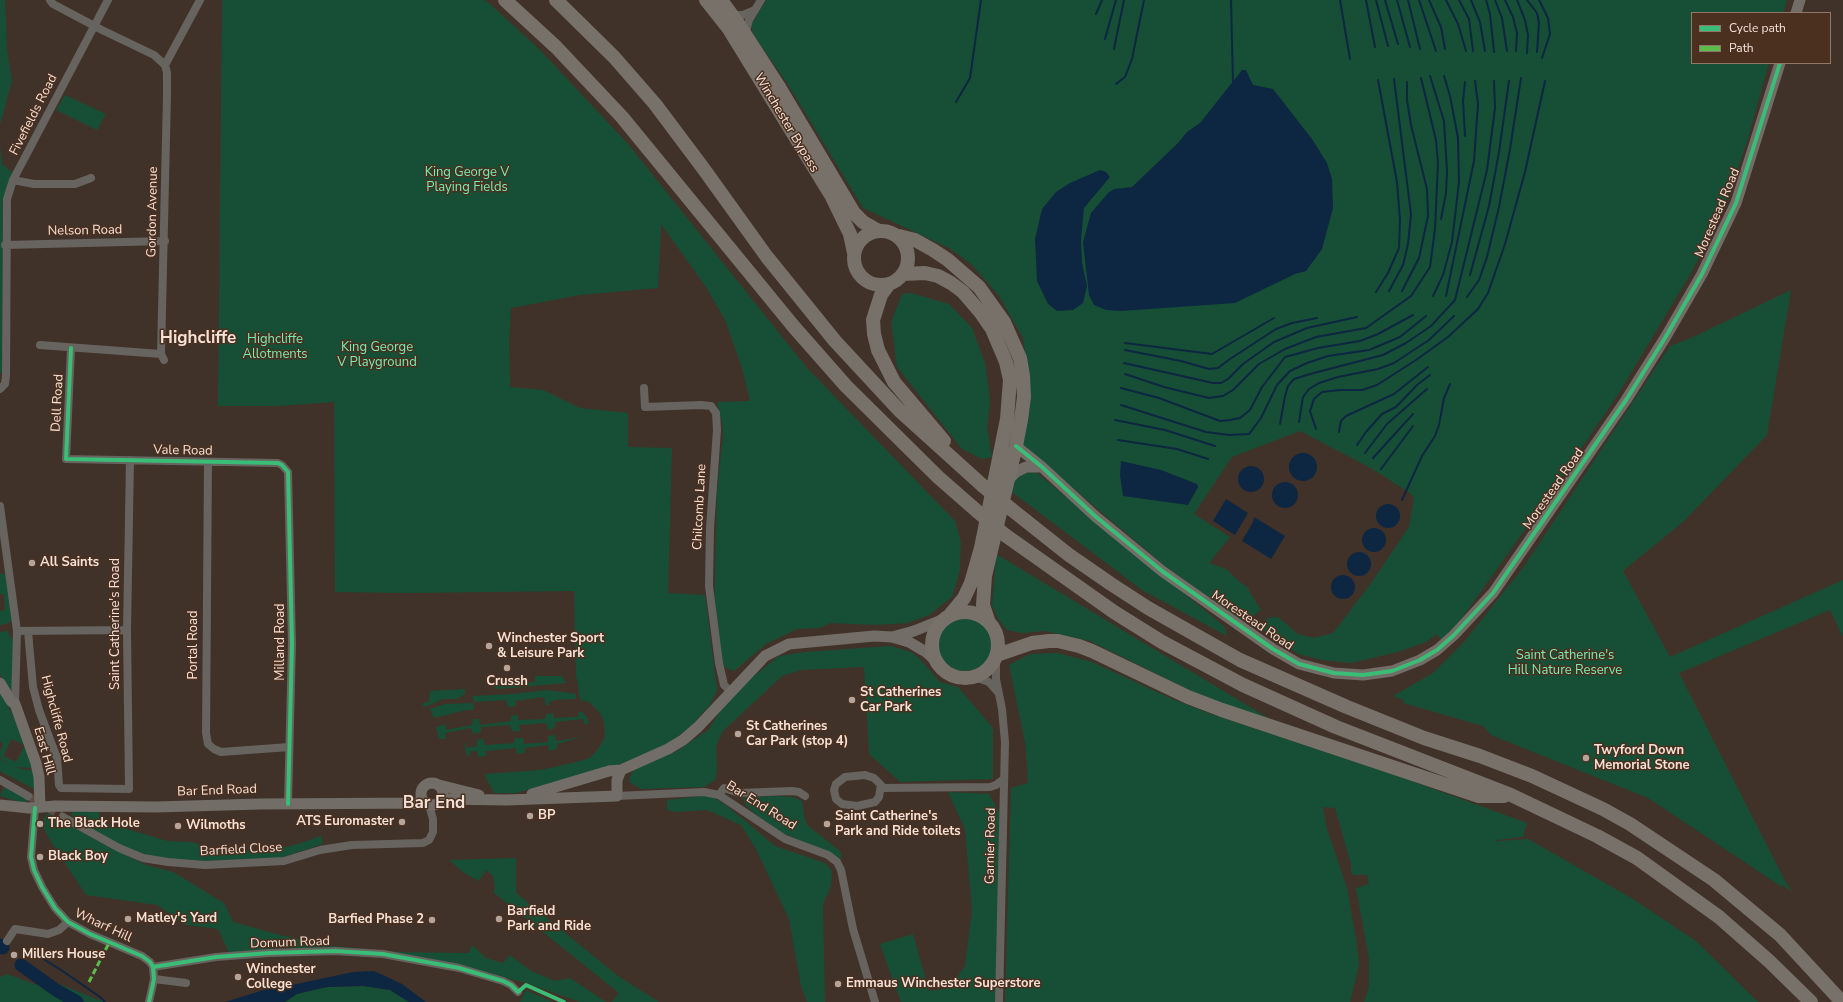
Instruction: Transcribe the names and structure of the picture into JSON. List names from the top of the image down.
{
  "streets": {
    "highway": ["Winchester Bypass"],
    "street": [
      "Fivefields Road",
      "Gordon Avenue",
      "Morestead Road",
      "Nelson Road",
      "Dell Road",
      "Vale Road",
      "Chilcomb Lane",
      "Saint Catherine's Road",
      "Milland Road",
      "Portal Road",
      "Highcliffe Road",
      "East Hill",
      "Bar End Road",
      "Garnier Road",
      "Barfield Close",
      "Wharf Hill",
      "Domum Road"
    ]
  },
  "crossings": [
    ["Fivefields Road", "Nelson Road"],
    ["Gordon Avenue", "Nelson Road"],
    ["Gordon Avenue", "Dell Road"],
    ["Dell Road", "Vale Road"],
    ["Vale Road", "Saint Catherine's Road"],
    ["Vale Road", "Milland Road"],
    ["Vale Road", "Portal Road"],
    ["Saint Catherine's Road", "Highcliffe Road"],
    ["Milland Road", "Portal Road"],
    ["Milland Road", "Bar End Road"],
    ["East Hill", "Bar End Road"],
    ["East Hill", "Wharf Hill"],
    ["Bar End Road", "Barfield Close"],
    ["Bar End Road", "Wharf Hill"],
    ["Wharf Hill", "Domum Road"]
  ],
  "districts": ["Highcliffe", "Bar End"],
  "parks": [
    "King George V Playing Fields",
    "Highcliffe Allotments",
    "King George V Playground",
    "Saint Catherine's Hill Nature Reserve"
  ],
  "places": [
    "All Saints",
    "Winchester Sport & Leisure Park",
    "Crussh",
    "St Catherines Car Park",
    "St Catherines Car Park (stop 4)",
    "Twyford Down Memorial Stone",
    "BP",
    "ATS Euromaster",
    "The Black Hole",
    "Saint Catherine's Park and Ride toilets",
    "Wilmoths",
    "Black Boy",
    "Matley's Yard",
    "Barfield Park and Ride",
    "Barfied Phase 2",
    "Millers House",
    "Winchester College",
    "Emmaus Winchester Superstore"
  ],
  "legend": ["Cycle path", "Path"]
}
